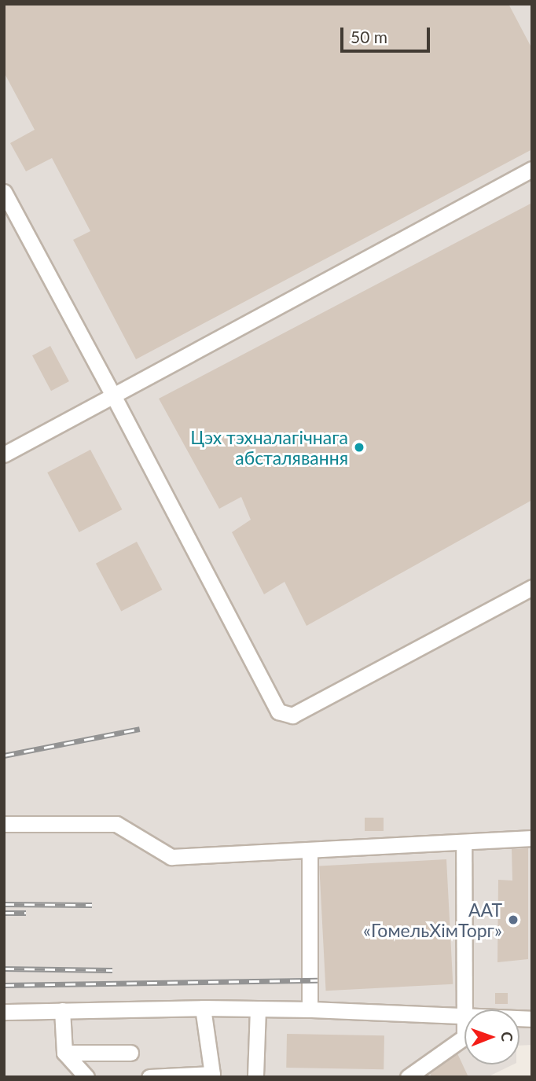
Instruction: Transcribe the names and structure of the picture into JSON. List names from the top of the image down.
{
  "places": ["Цэх тэхналагічнага абсталявання", "ААТ «ГомельХімТорг»"],
  "scale_bar": "50 m",
  "north": "right"
}
